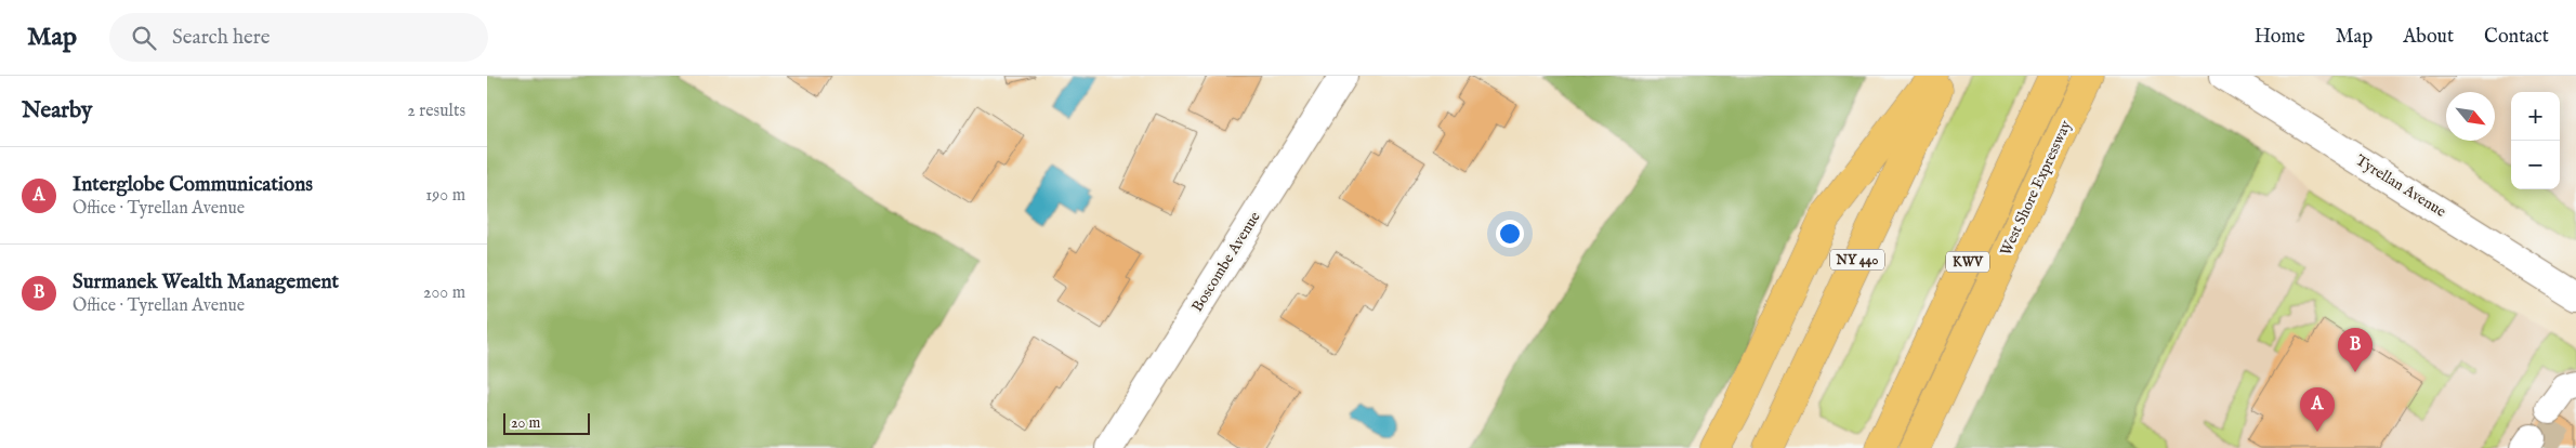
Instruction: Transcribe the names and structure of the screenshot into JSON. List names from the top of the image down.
{
  "streets": {
    "highway": ["West Shore Expressway", "NY 440", "KWV"],
    "street": ["Tyrellan Avenue", "Boscombe Avenue"]
  },
  "scale_bar": "20 m",
  "north": "bottom right",
  "page": {
    "header": "Map",
    "search": "Search here",
    "nav": [
      "Home",
      "Map",
      "About",
      "Contact"
    ],
    "heading": ["Nearby", "2 results"],
    "map_buttons": ["+", "−"],
    "list": [
      {
        "mark": "A",
        "name": "Interglobe Communications",
        "note": "Office · Tyrellan Avenue",
        "value": "190 m"
      },
      {
        "mark": "B",
        "name": "Surmanek Wealth Management",
        "note": "Office · Tyrellan Avenue",
        "value": "200 m"
      }
    ],
    "pins": ["B", "A"],
    "scale": "20 m"
  }
}
